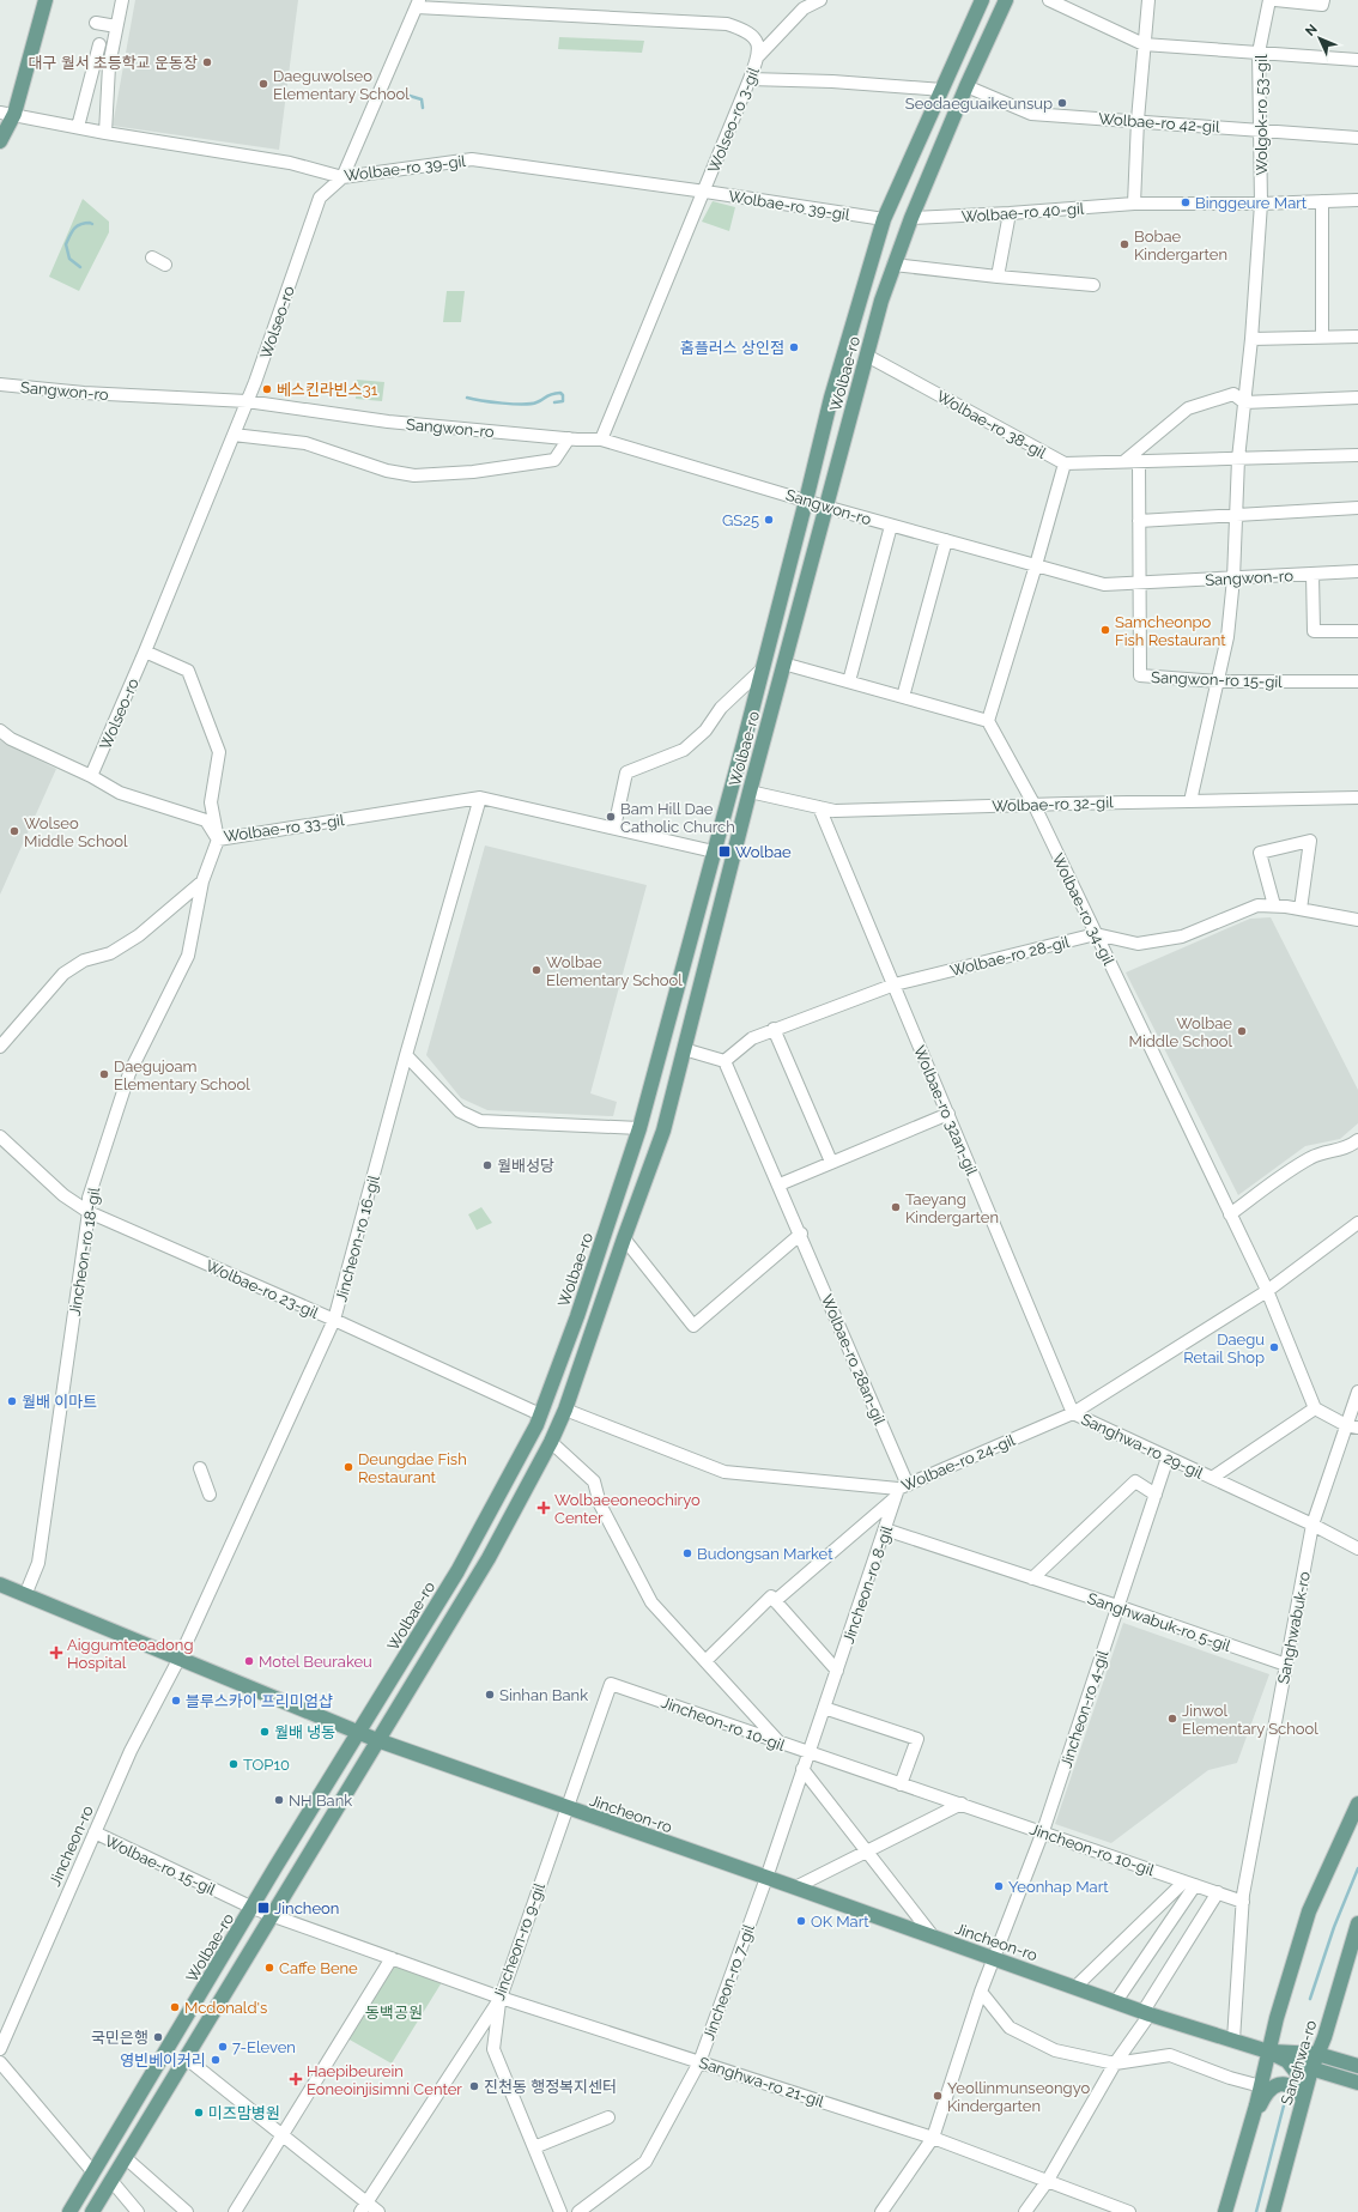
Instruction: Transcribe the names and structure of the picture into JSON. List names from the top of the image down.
{
  "streets": {
    "main road": ["Wolbae-ro", "Jincheon-ro", "Sanghwa-ro"],
    "street": [
      "Wolgok-ro 53-gil",
      "Wolseo-ro 3-gil",
      "Wolbae-ro 42-gil",
      "Wolbae-ro 39-gil",
      "Wolbae-ro 40-gil",
      "Wolseo-ro",
      "Sangwon-ro",
      "Wolbae-ro 38-gil",
      "Sangwon-ro 15-gil",
      "Wolbae-ro 32-gil",
      "Wolbae-ro 33-gil",
      "Wolbae-ro 34-gil",
      "Wolbae-ro 28-gil",
      "Wolbae-ro 32an-gil",
      "Jincheon-ro 16-gil",
      "Jincheon-ro 18-gil",
      "Wolbae-ro 23-gil",
      "Wolbae-ro 28an-gil",
      "Sanghwa-ro 29-gil",
      "Wolbae-ro 24-gil",
      "Jincheon-ro 8-gil",
      "Sanghwabuk-ro 5-gil",
      "Sanghwabuk-ro",
      "Jincheon-ro 4-gil",
      "Jincheon-ro 10-gil",
      "Wolbae-ro 15-gil",
      "Jincheon-ro 9-gil",
      "Jincheon-ro 7-gil",
      "Sanghwa-ro 21-gil"
    ]
  },
  "crossings": [
    ["Wolgok-ro 53-gil", "Wolbae-ro 42-gil"],
    ["Wolgok-ro 53-gil", "Wolbae-ro 40-gil"],
    ["Wolgok-ro 53-gil", "Sangwon-ro"],
    ["Wolgok-ro 53-gil", "Wolbae-ro 38-gil"],
    ["Wolgok-ro 53-gil", "Sangwon-ro 15-gil"],
    ["Wolgok-ro 53-gil", "Wolbae-ro 32-gil"],
    ["Wolseo-ro 3-gil", "Wolbae-ro 39-gil"],
    ["Wolseo-ro 3-gil", "Wolseo-ro"],
    ["Wolseo-ro 3-gil", "Sangwon-ro"],
    ["Wolbae-ro 42-gil", "Wolbae-ro"],
    ["Wolbae-ro 39-gil", "Wolseo-ro"],
    ["Wolbae-ro 39-gil", "Wolbae-ro"],
    ["Wolbae-ro 40-gil", "Wolbae-ro"],
    ["Wolseo-ro", "Sangwon-ro"],
    ["Wolseo-ro", "Wolbae-ro 33-gil"],
    ["Wolbae-ro", "Sangwon-ro"],
    ["Wolbae-ro", "Wolbae-ro 38-gil"],
    ["Wolbae-ro", "Wolbae-ro 32-gil"],
    ["Wolbae-ro", "Wolbae-ro 23-gil"],
    ["Wolbae-ro", "Wolbae-ro 24-gil"],
    ["Wolbae-ro", "Jincheon-ro"],
    ["Wolbae-ro", "Wolbae-ro 15-gil"],
    ["Wolbae-ro", "Sanghwa-ro 21-gil"],
    ["Sangwon-ro", "Sangwon-ro 15-gil"],
    ["Wolbae-ro 32-gil", "Wolbae-ro 34-gil"],
    ["Wolbae-ro 32-gil", "Wolbae-ro 32an-gil"],
    ["Wolbae-ro 33-gil", "Jincheon-ro 16-gil"],
    ["Wolbae-ro 33-gil", "Jincheon-ro 18-gil"],
    ["Wolbae-ro 34-gil", "Wolbae-ro 28-gil"],
    ["Wolbae-ro 34-gil", "Wolbae-ro 24-gil"],
    ["Wolbae-ro 28-gil", "Wolbae-ro 32an-gil"],
    ["Wolbae-ro 28-gil", "Wolbae-ro 28an-gil"],
    ["Wolbae-ro 32an-gil", "Sanghwa-ro 29-gil"],
    ["Wolbae-ro 32an-gil", "Wolbae-ro 24-gil"],
    ["Jincheon-ro 16-gil", "Wolbae-ro 23-gil"],
    ["Jincheon-ro 16-gil", "Jincheon-ro"],
    ["Jincheon-ro 18-gil", "Wolbae-ro 23-gil"],
    ["Jincheon-ro 18-gil", "Jincheon-ro"],
    ["Wolbae-ro 28an-gil", "Wolbae-ro 24-gil"],
    ["Wolbae-ro 28an-gil", "Jincheon-ro 8-gil"],
    ["Sanghwa-ro 29-gil", "Wolbae-ro 24-gil"],
    ["Sanghwa-ro 29-gil", "Sanghwabuk-ro"],
    ["Sanghwa-ro 29-gil", "Jincheon-ro 4-gil"],
    ["Wolbae-ro 24-gil", "Jincheon-ro 8-gil"],
    ["Jincheon-ro 8-gil", "Sanghwabuk-ro 5-gil"],
    ["Jincheon-ro 8-gil", "Jincheon-ro 10-gil"],
    ["Jincheon-ro 8-gil", "Jincheon-ro"],
    ["Jincheon-ro 8-gil", "Jincheon-ro 7-gil"],
    ["Sanghwabuk-ro 5-gil", "Sanghwabuk-ro"],
    ["Sanghwabuk-ro 5-gil", "Jincheon-ro 4-gil"],
    ["Sanghwabuk-ro", "Jincheon-ro 10-gil"],
    ["Sanghwabuk-ro", "Jincheon-ro"],
    ["Jincheon-ro 4-gil", "Jincheon-ro 10-gil"],
    ["Jincheon-ro 4-gil", "Jincheon-ro"],
    ["Jincheon-ro 4-gil", "Sanghwa-ro 21-gil"],
    ["Jincheon-ro 10-gil", "Jincheon-ro"],
    ["Jincheon-ro 10-gil", "Jincheon-ro 9-gil"],
    ["Jincheon-ro", "Wolbae-ro 15-gil"],
    ["Jincheon-ro", "Jincheon-ro 9-gil"],
    ["Jincheon-ro", "Jincheon-ro 7-gil"],
    ["Jincheon-ro", "Sanghwa-ro"],
    ["Wolbae-ro 15-gil", "Sanghwa-ro 21-gil"],
    ["Jincheon-ro 9-gil", "Sanghwa-ro 21-gil"],
    ["Jincheon-ro 7-gil", "Sanghwa-ro 21-gil"]
  ],
  "parks": ["동백공원"],
  "places": {
    "other": [
      "대구 월서 초등학교 운동장",
      "Daeguwolseo Elementary School",
      "Seodaeguaikeunsup",
      "Binggeure Mart",
      "Bobae Kindergarten",
      "홈플러스 상인점",
      "베스킨라빈스31",
      "GS25",
      "Samcheonpo Fish Restaurant",
      "Bam Hill Dae Catholic Church",
      "Wolseo Middle School",
      "Wolbae Elementary School",
      "Wolbae Middle School",
      "Daegujoam Elementary School",
      "월배성당",
      "Taeyang Kindergarten",
      "Daegu Retail Shop",
      "월배 이마트",
      "Deungdae Fish Restaurant",
      "Budongsan Market",
      "Motel Beurakeu",
      "Sinhan Bank",
      "블루스카이 프리미엄샵",
      "Jinwol Elementary School",
      "월배 냉동",
      "TOP10",
      "NH Bank",
      "Yeonhap Mart",
      "OK Mart",
      "Caffe Bene",
      "Mcdonald's",
      "국민은행",
      "7-Eleven",
      "영빈베이커리",
      "진천동 행정복지센터",
      "Yeollinmunseongyo Kindergarten",
      "미즈맘병원"
    ],
    "transit": ["Wolbae", "Jincheon"],
    "health": ["Wolbaeeoneochiryo Center", "Aiggumteoadong Hospital", "Haepibeurein Eoneoinjisimni Center"]
  },
  "north": "top left"
}
